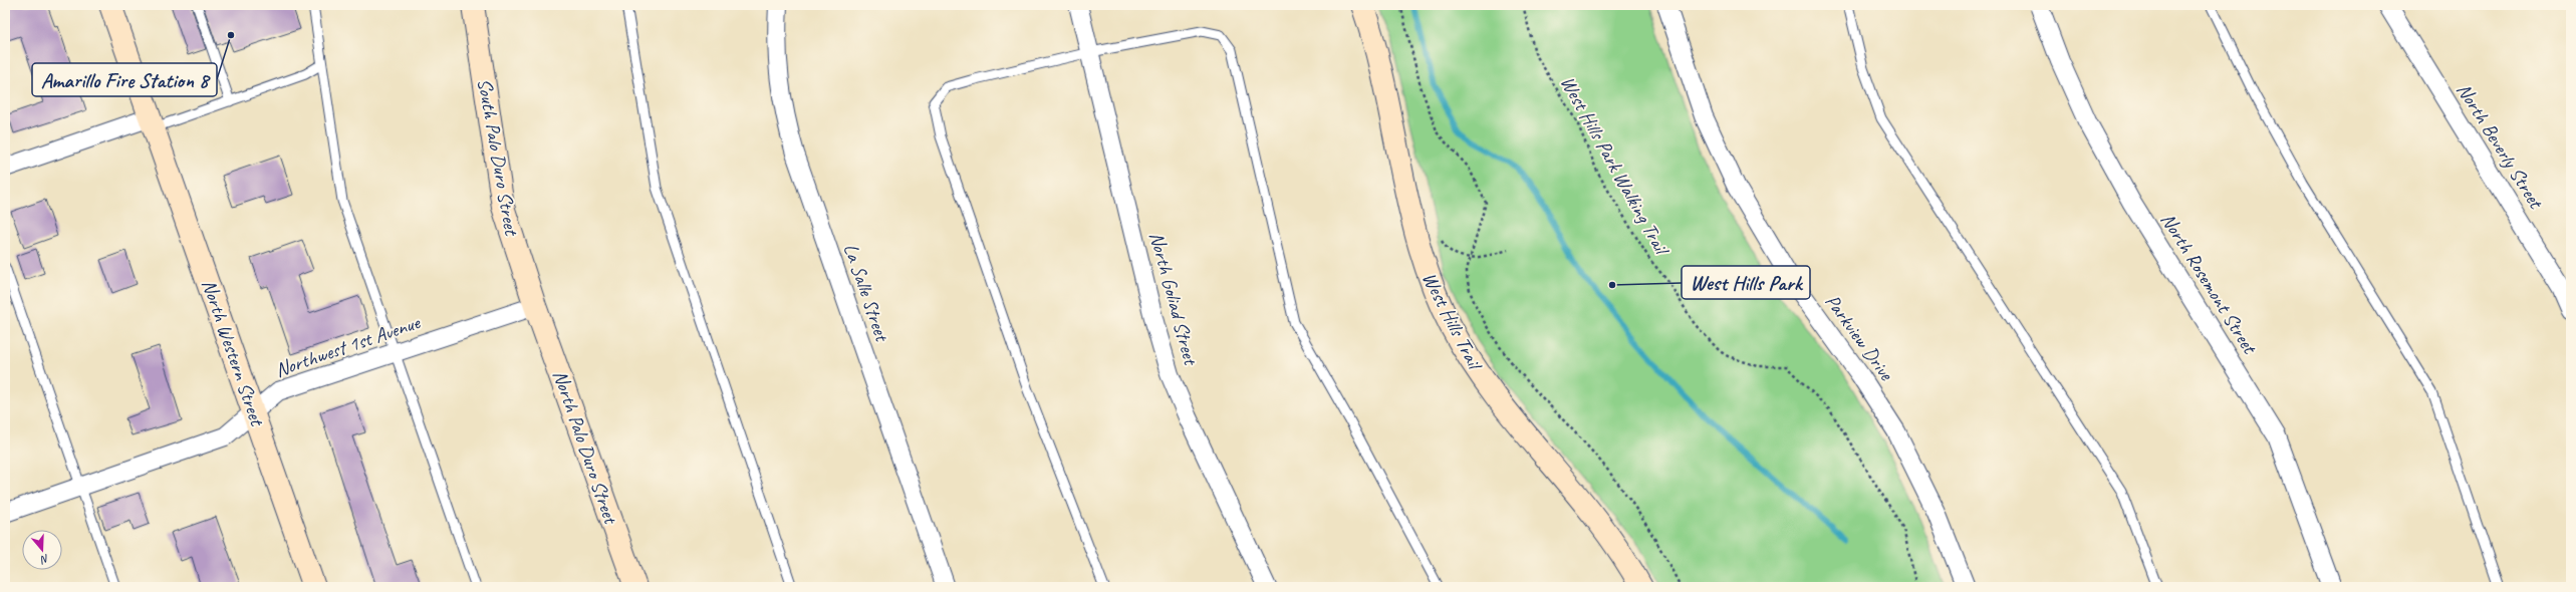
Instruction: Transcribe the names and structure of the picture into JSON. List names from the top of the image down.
{
  "streets": {
    "street": [
      "North Beverly Street",
      "South Palo Duro Street",
      "North Rosemont Street",
      "La Salle Street",
      "North Goliad Street",
      "West Hills Trail",
      "Parkview Drive",
      "Northwest 1st Avenue",
      "North Western Street",
      "North Palo Duro Street"
    ],
    "path": ["West Hills Park Walking Trail"]
  },
  "crossings": [
    ["South Palo Duro Street", "Northwest 1st Avenue"],
    ["South Palo Duro Street", "North Palo Duro Street"],
    ["Northwest 1st Avenue", "North Western Street"],
    ["Northwest 1st Avenue", "North Palo Duro Street"]
  ],
  "places": ["Amarillo Fire Station 8", "West Hills Park"],
  "north": "bottom"
}
